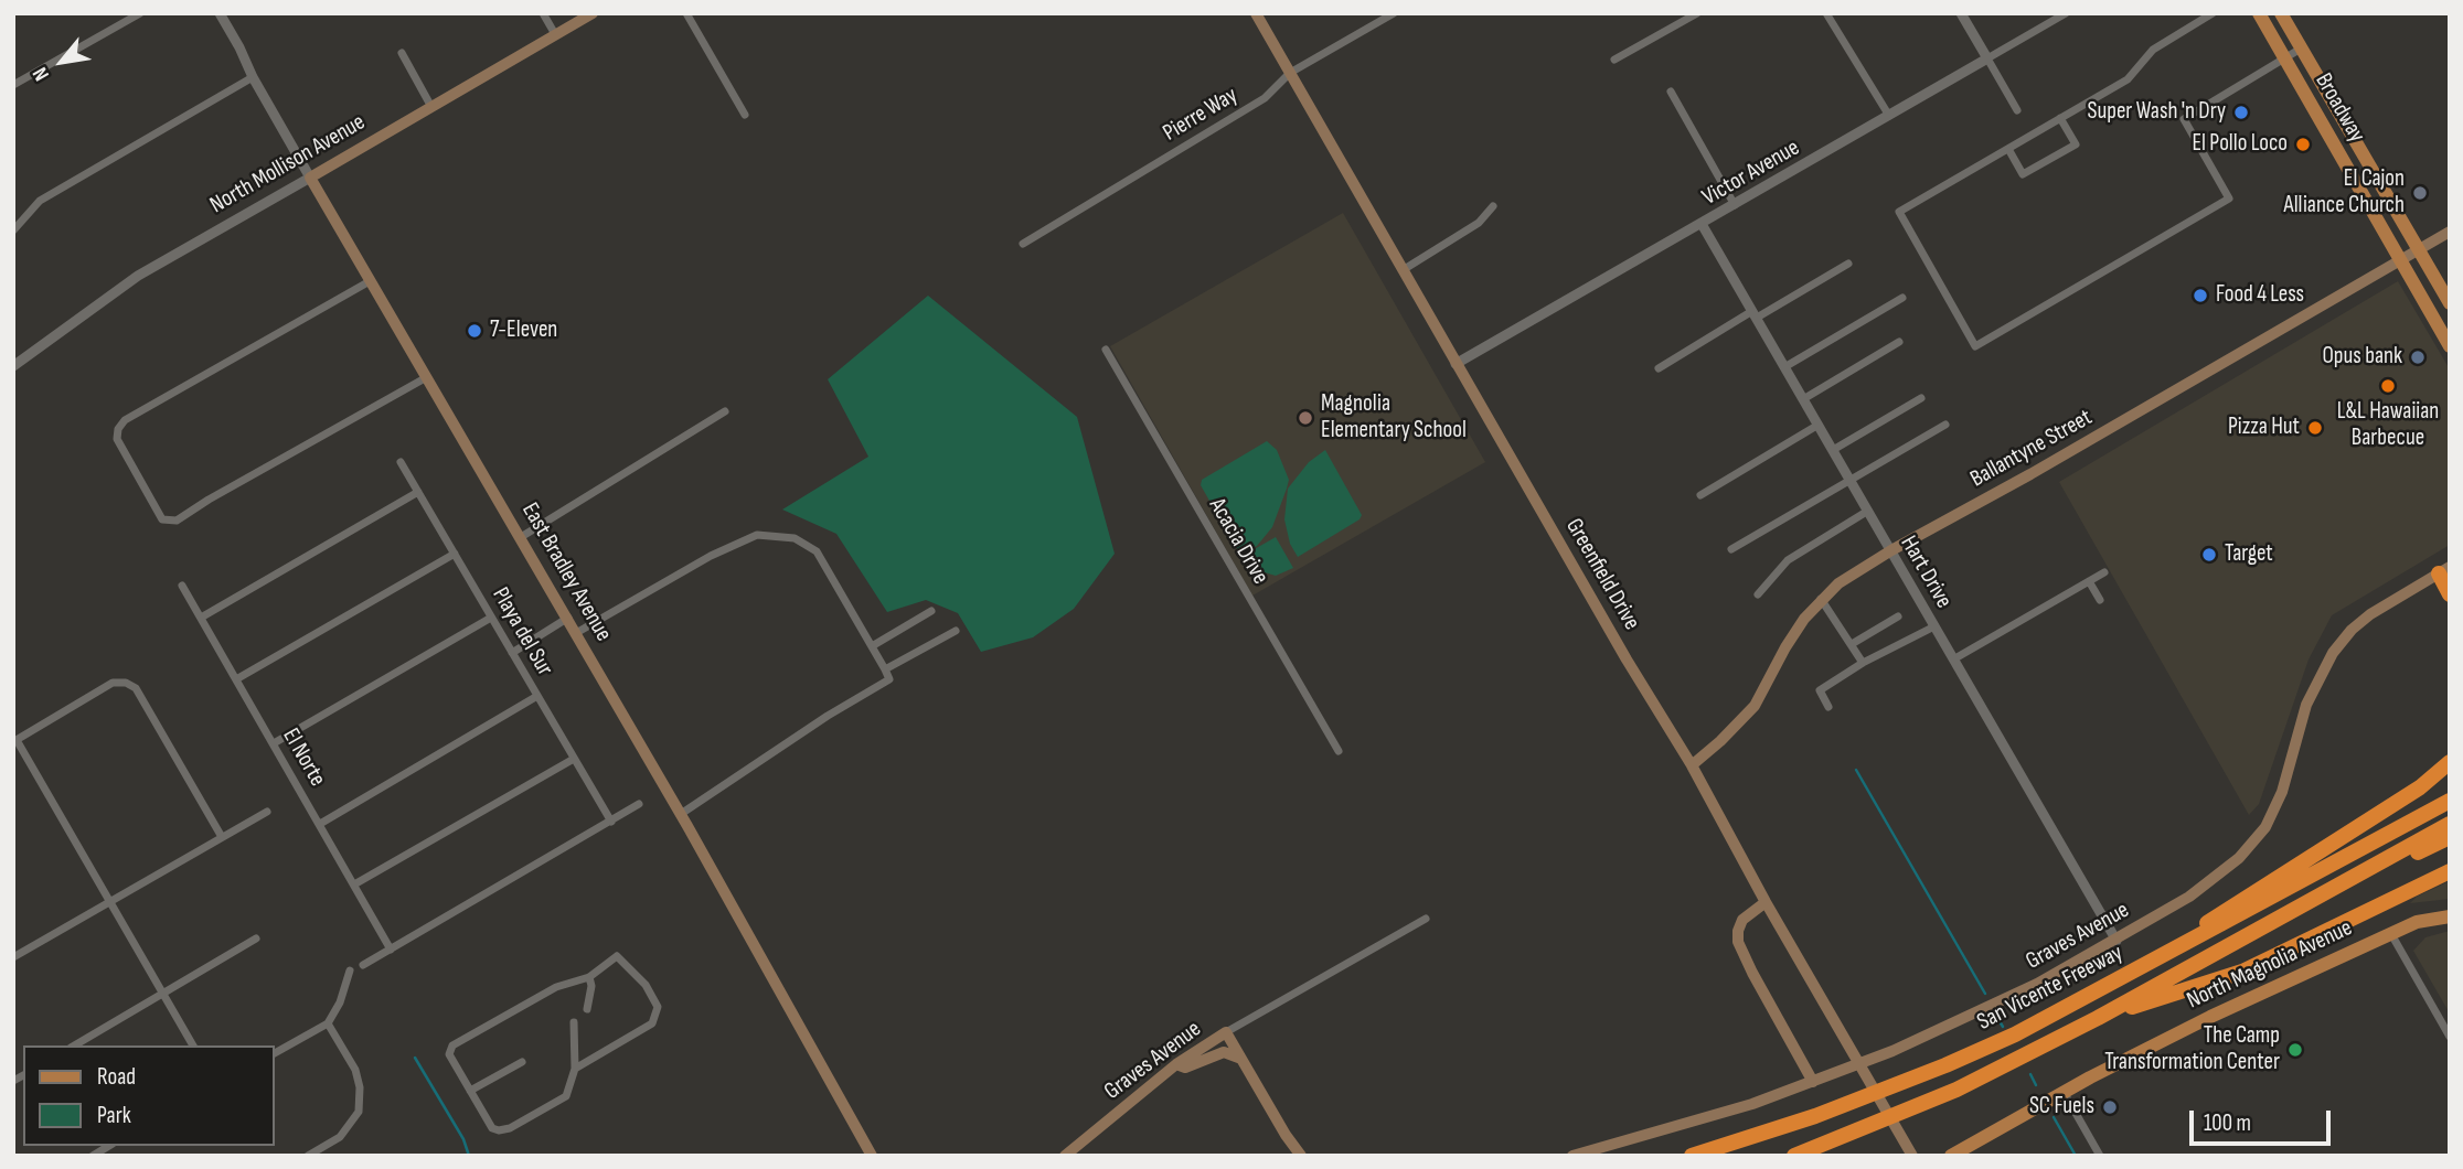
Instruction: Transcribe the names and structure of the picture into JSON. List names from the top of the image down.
{
  "streets": {
    "highway": ["North Magnolia Avenue", "San Vicente Freeway"],
    "main road": [
      "Broadway",
      "North Mollison Avenue",
      "Ballantyne Street",
      "East Bradley Avenue",
      "Greenfield Drive",
      "Graves Avenue"
    ],
    "street": [
      "Pierre Way",
      "Victor Avenue",
      "Acacia Drive",
      "Hart Drive",
      "Playa del Sur",
      "El Norte"
    ]
  },
  "crossings": [
    ["Broadway", "Ballantyne Street"],
    ["Pierre Way", "Greenfield Drive"],
    ["North Mollison Avenue", "East Bradley Avenue"],
    ["Victor Avenue", "Hart Drive"],
    ["Victor Avenue", "Greenfield Drive"],
    ["Ballantyne Street", "Hart Drive"],
    ["Ballantyne Street", "Greenfield Drive"],
    ["Hart Drive", "Graves Avenue"],
    ["North Magnolia Avenue", "San Vicente Freeway"]
  ],
  "places": [
    "Super Wash 'n Dry",
    "El Pollo Loco",
    "El Cajon Alliance Church",
    "Food 4 Less",
    "7-Eleven",
    "Opus bank",
    "L&L Hawaiian Barbecue",
    "Magnolia Elementary School",
    "Pizza Hut",
    "Target",
    "The Camp Transformation Center",
    "SC Fuels"
  ],
  "legend": ["Road", "Park"],
  "scale_bar": "100 m",
  "north": "bottom left"
}
